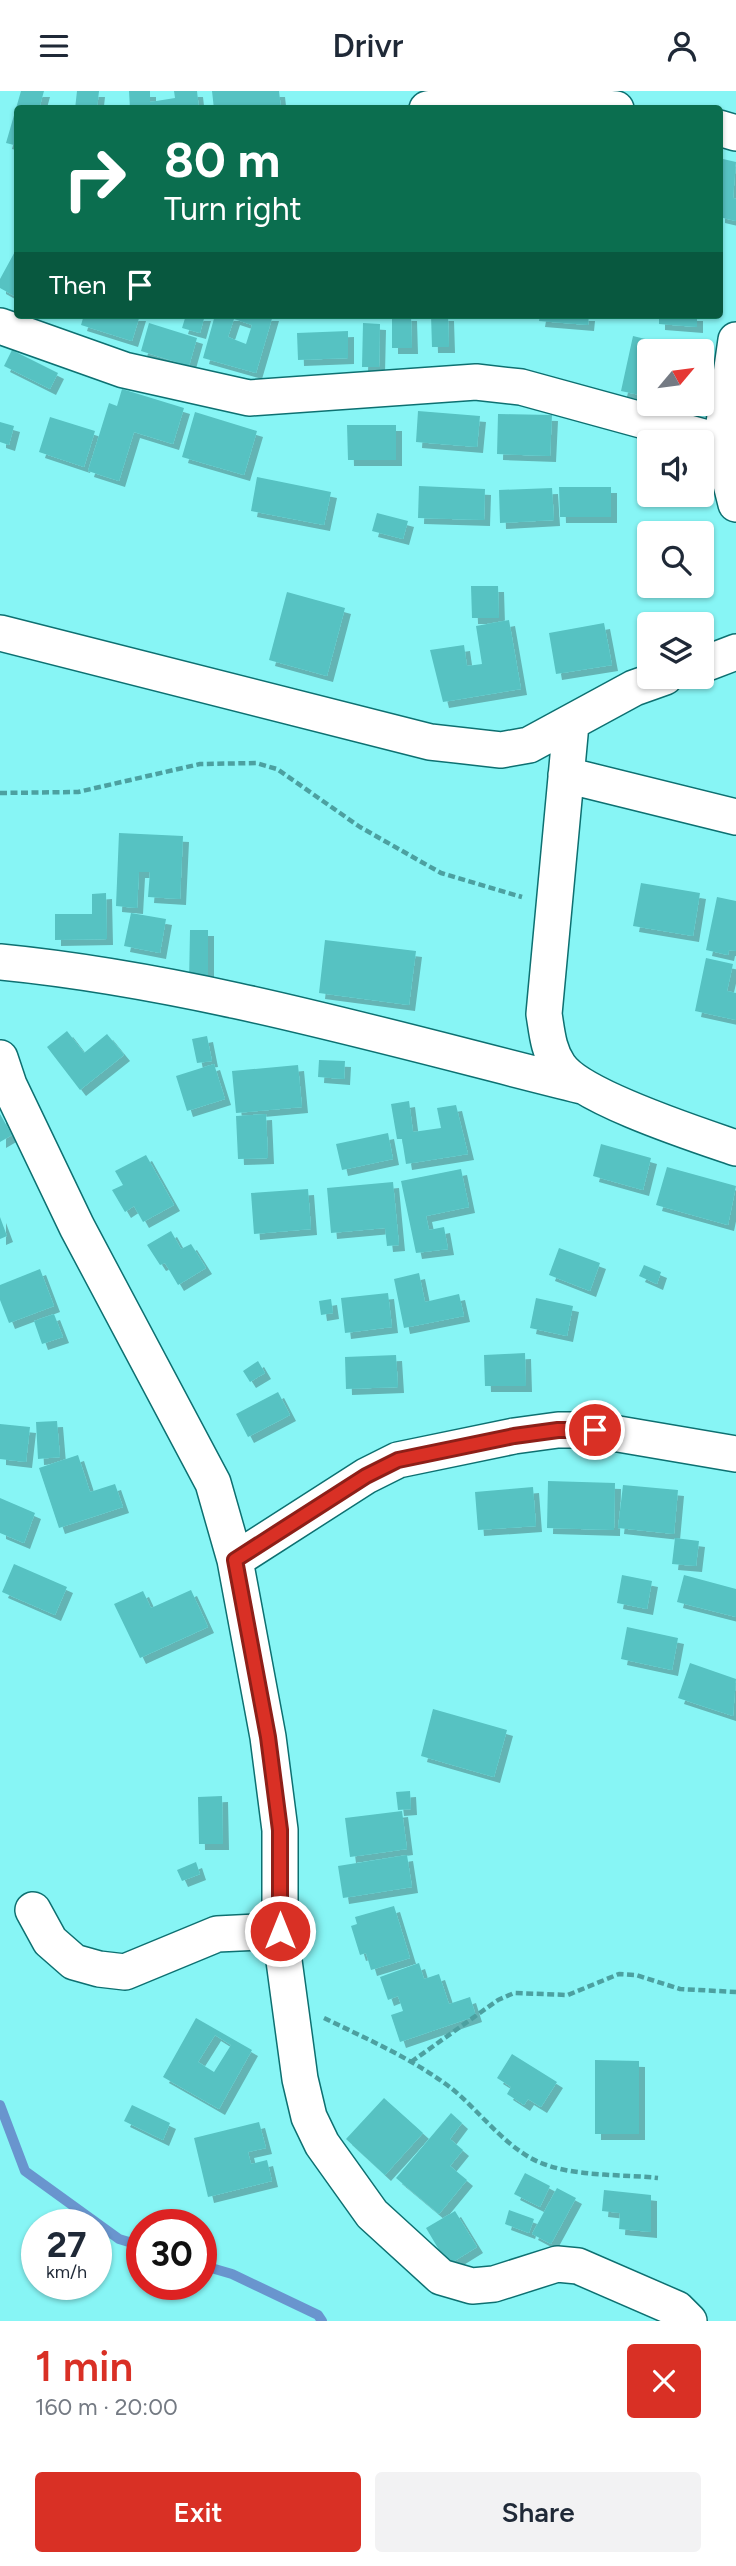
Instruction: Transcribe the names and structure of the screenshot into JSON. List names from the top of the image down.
{
  "north": "top right",
  "page": {
    "header": "Drivr",
    "turn": ["80 m", "Turn right"],
    "then": "Then",
    "speed": "27 km/h",
    "limit": "30",
    "heading": ["1 min", "160 m · 20:00"],
    "buttons": ["Exit", "Share"]
  }
}
